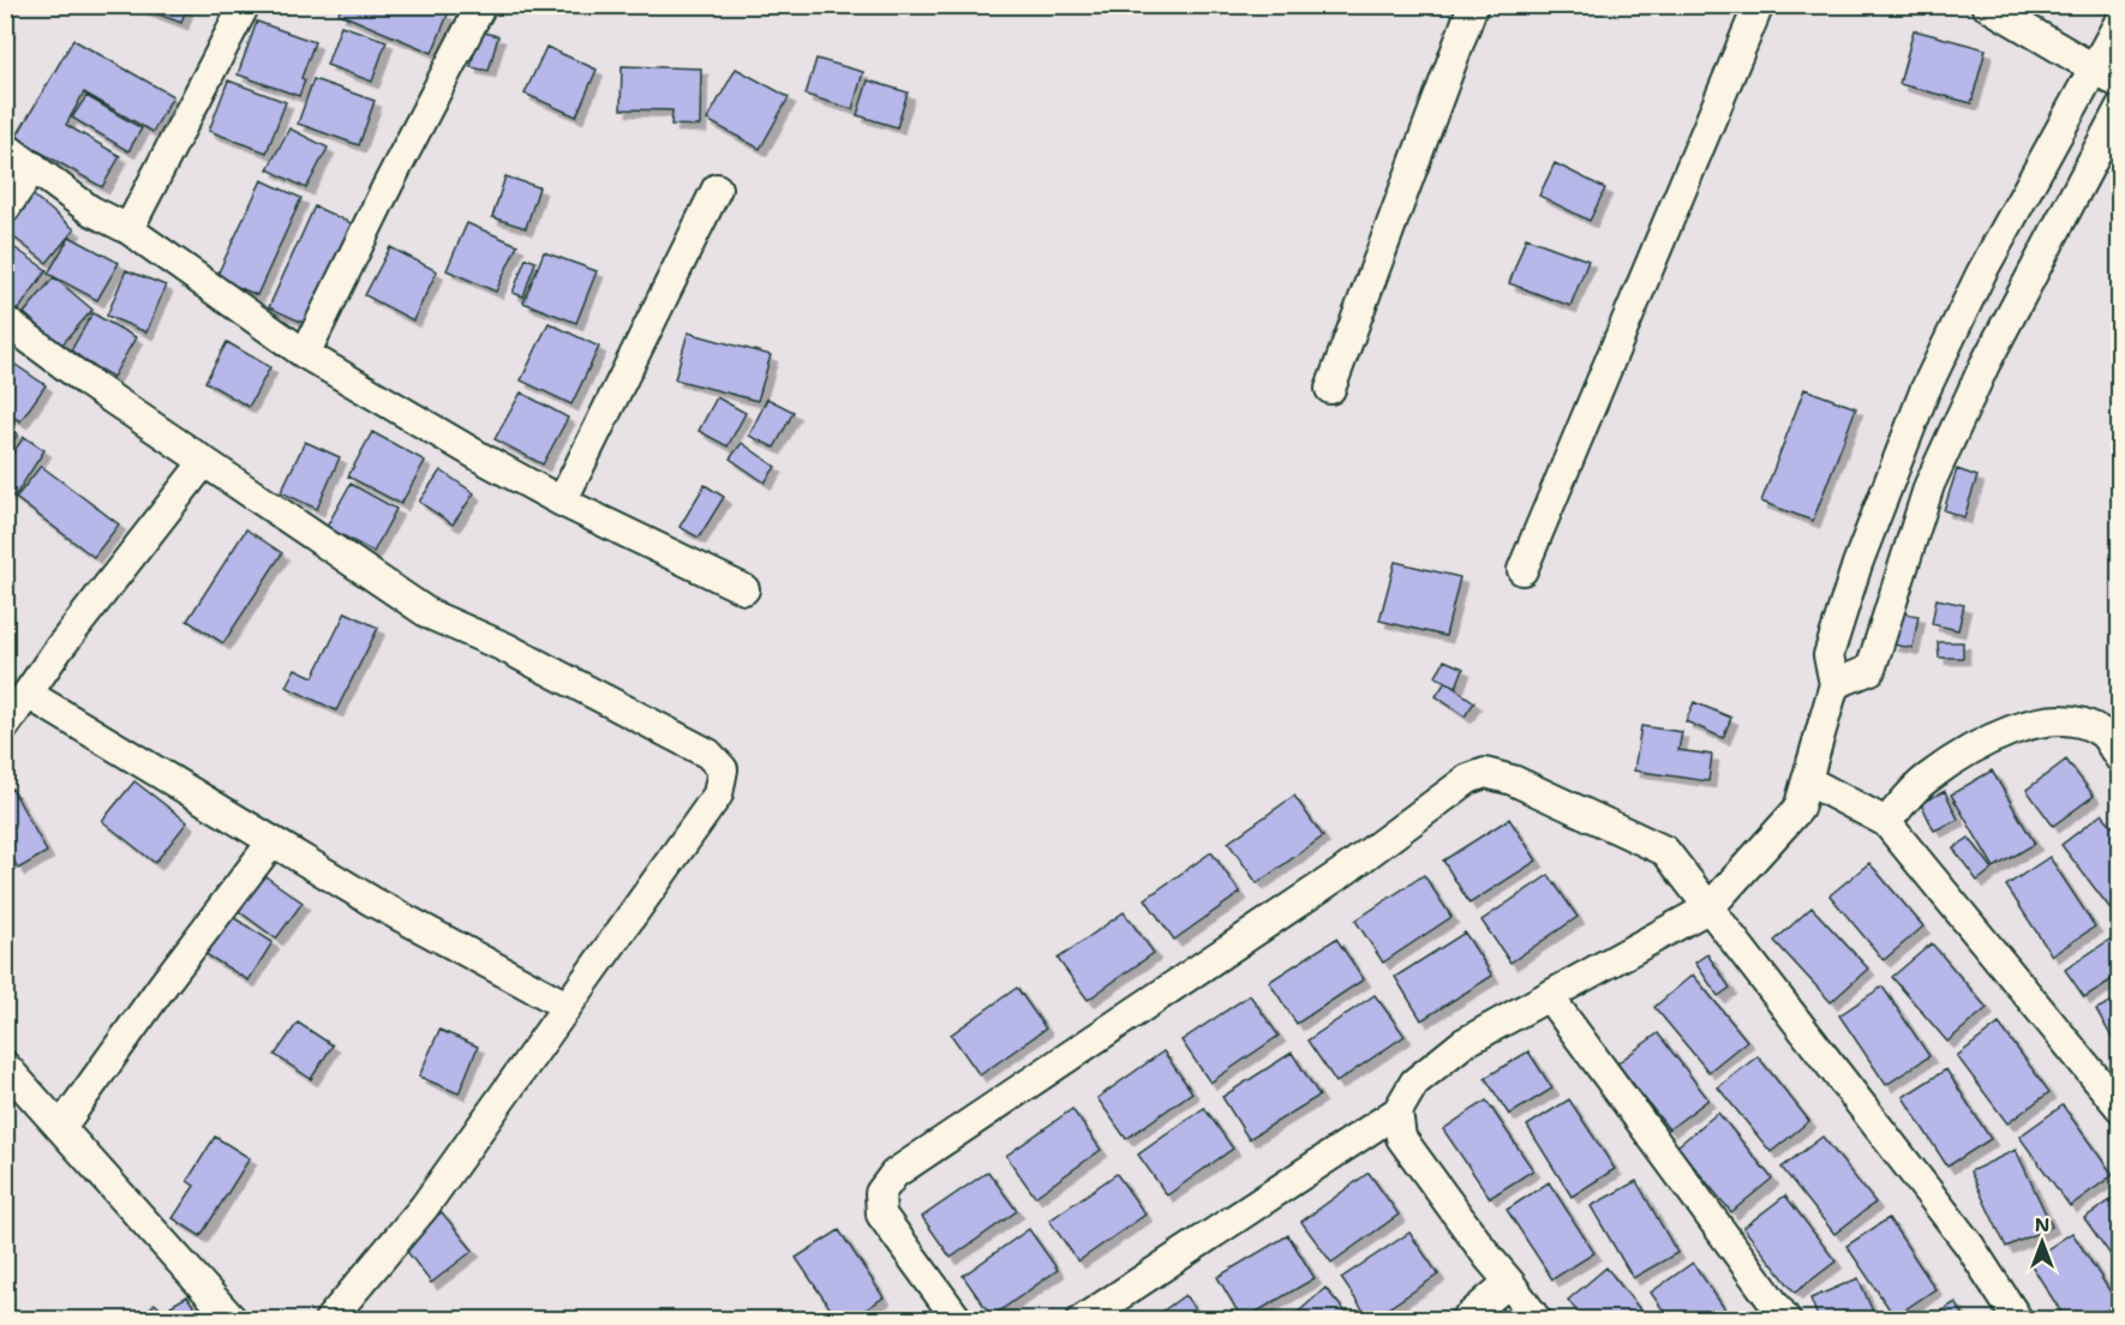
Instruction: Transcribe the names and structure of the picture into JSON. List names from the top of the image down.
{
  "north": "top"
}
